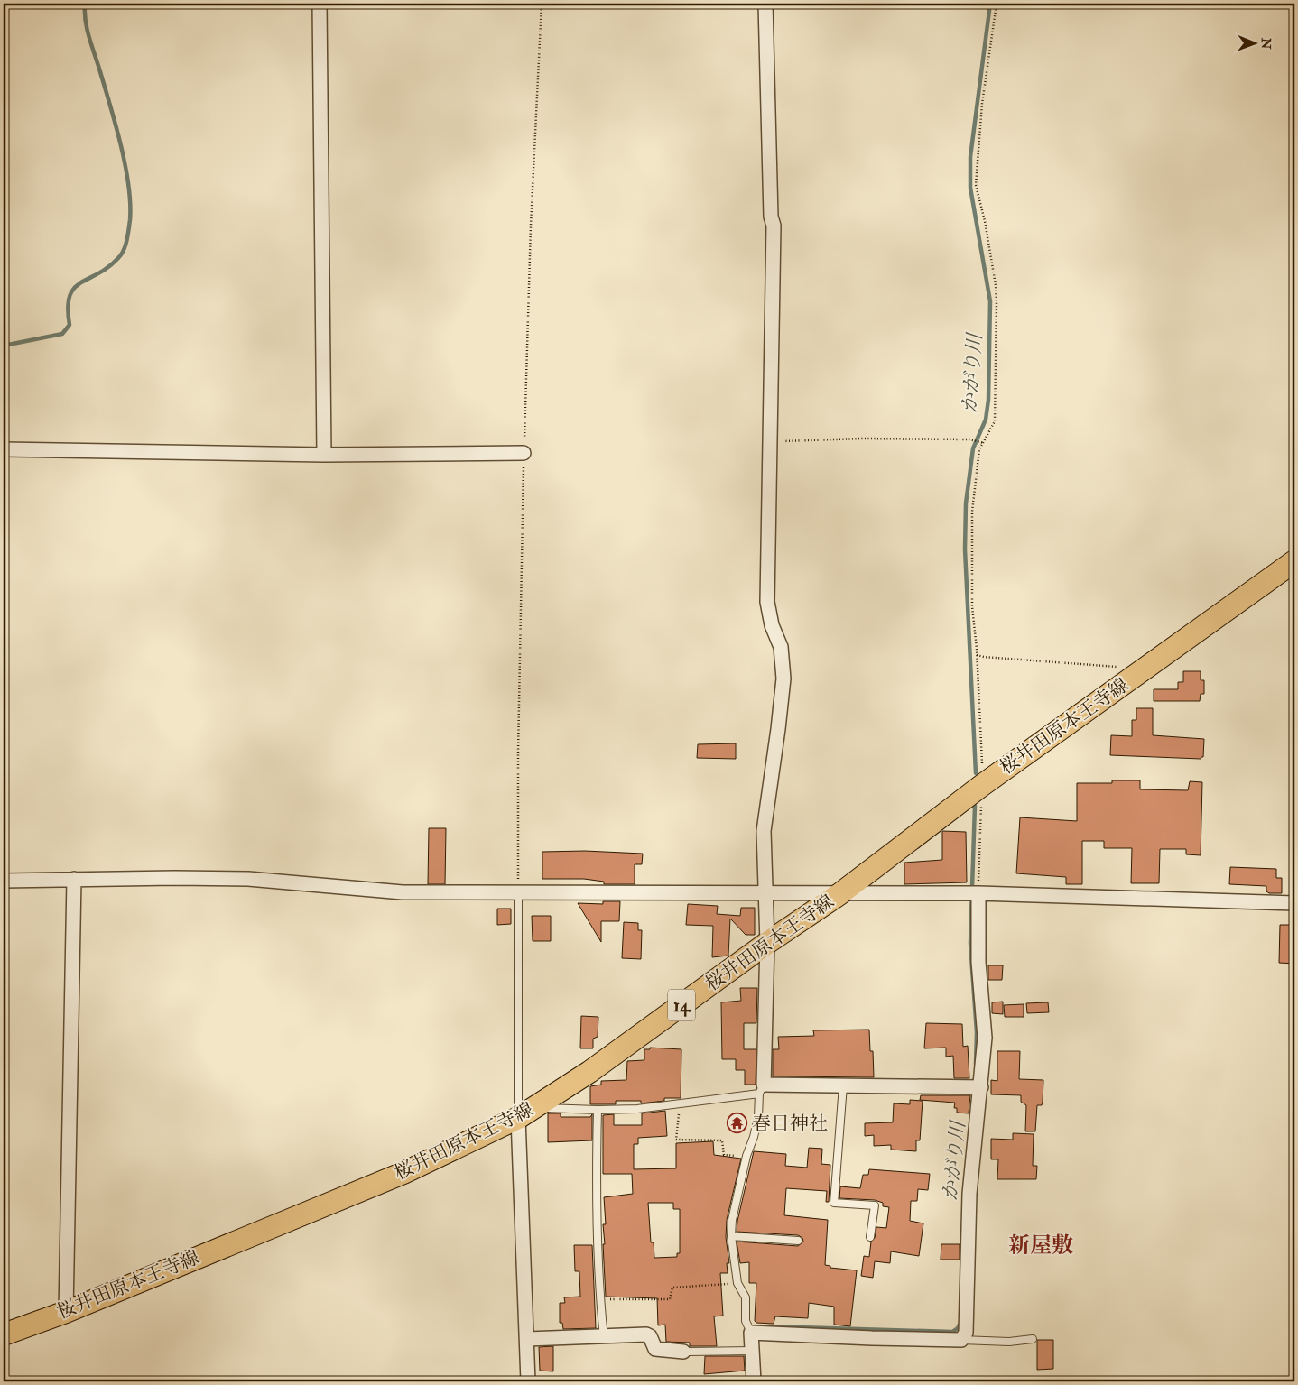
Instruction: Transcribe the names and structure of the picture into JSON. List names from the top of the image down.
{
  "streets": {
    "main road": ["桜井田原本王寺線", "14"]
  },
  "districts": ["新屋敷"],
  "water": ["かがり川"],
  "places": {
    "temple": ["春日神社"]
  },
  "north": "right"
}
